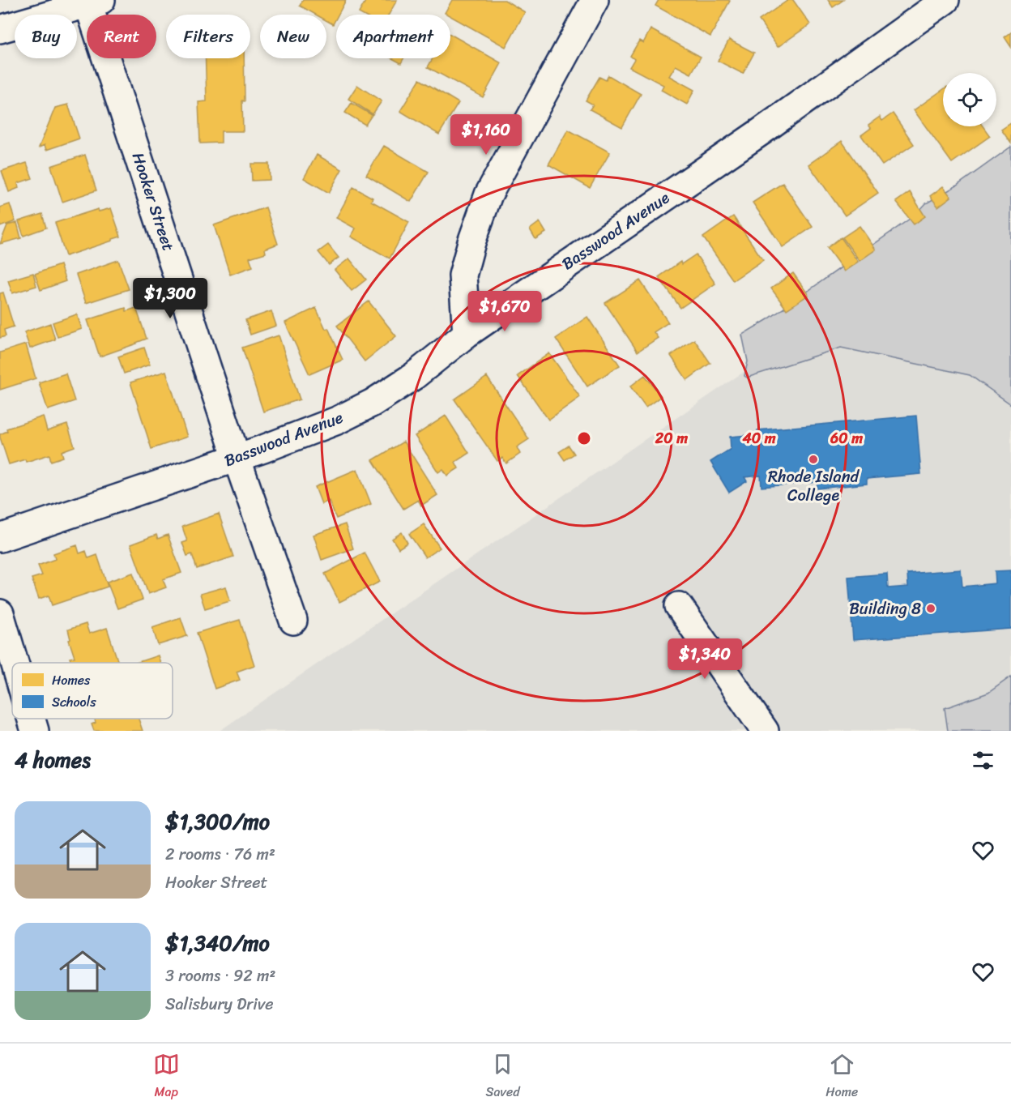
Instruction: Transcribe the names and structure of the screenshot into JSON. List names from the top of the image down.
{
  "streets": {
    "street": ["Hooker Street", "Basswood Avenue"]
  },
  "crossings": [
    ["Hooker Street", "Basswood Avenue"]
  ],
  "places": ["Rhode Island College", "Building 8"],
  "legend": ["Homes", "Schools"],
  "page": {
    "chip": [
      "Buy",
      "Rent",
      "Filters",
      "New",
      "Apartment"
    ],
    "price": [
      "$1,160",
      "$1,300",
      "$1,670",
      "$1,340"
    ],
    "heading": "4 homes",
    "list": [
      {
        "name": "$1,300/mo",
        "note": "2 rooms · 76 m² · Hooker Street"
      },
      {
        "name": "$1,340/mo",
        "note": "3 rooms · 92 m² · Salisbury Drive"
      }
    ],
    "tabs": ["Map", "Saved", "Home"]
  },
  "rings": ["20 m", "40 m", "60 m"]
}
